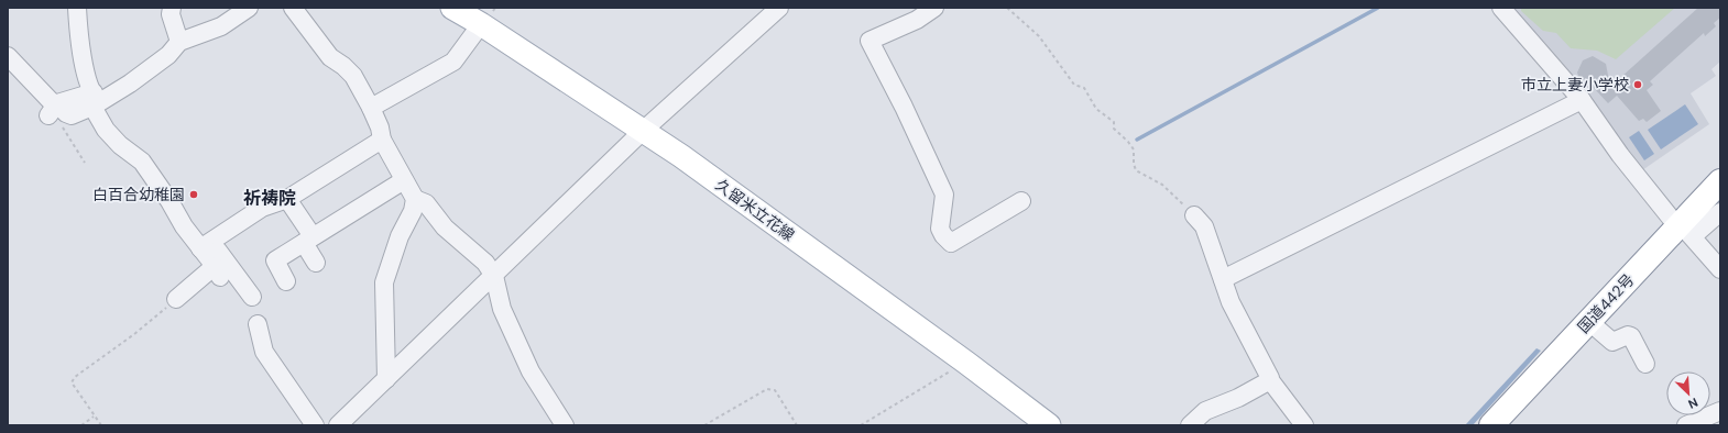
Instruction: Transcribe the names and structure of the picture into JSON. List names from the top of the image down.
{
  "streets": {
    "highway": ["国道442号"],
    "main road": ["久留米立花線"]
  },
  "districts": ["祈祷院"],
  "places": ["市立上妻小学校", "白百合幼稚園"],
  "north": "bottom right"
}
